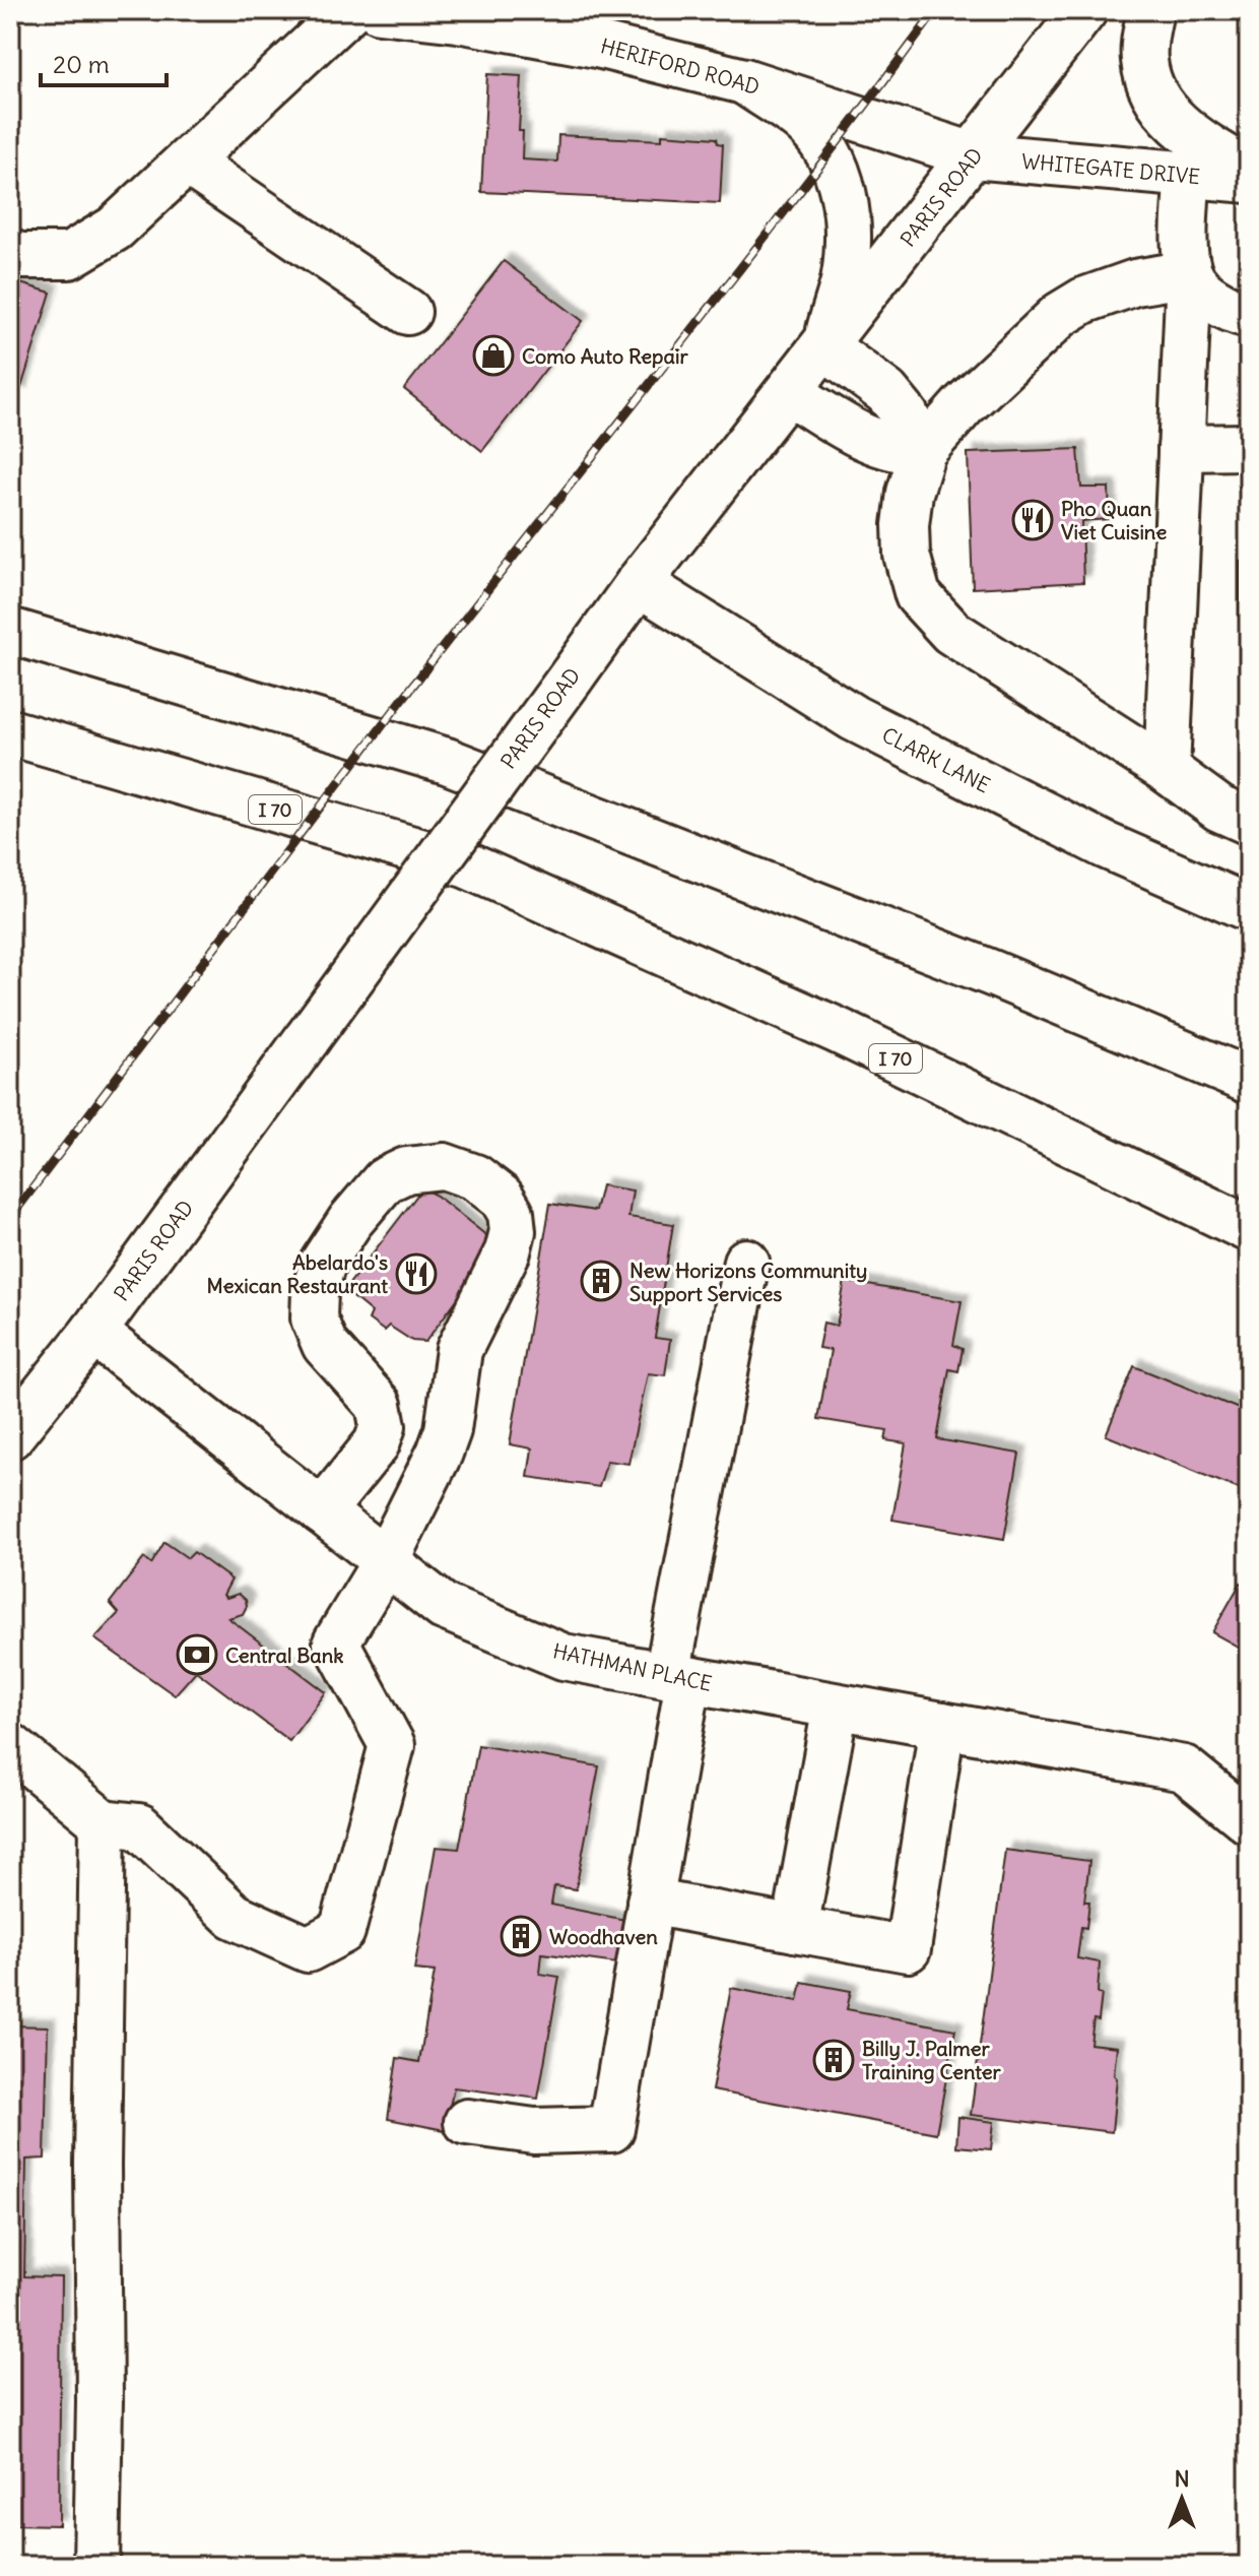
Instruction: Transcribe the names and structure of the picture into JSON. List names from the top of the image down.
{
  "streets": {
    "main road": [
      "HERIFORD ROAD",
      "WHITEGATE DRIVE",
      "PARIS ROAD",
      "CLARK LANE",
      "I 70",
      "HATHMAN PLACE"
    ]
  },
  "crossings": [
    ["HERIFORD ROAD", "WHITEGATE DRIVE"],
    ["HERIFORD ROAD", "PARIS ROAD"],
    ["WHITEGATE DRIVE", "PARIS ROAD"],
    ["PARIS ROAD", "CLARK LANE"],
    ["PARIS ROAD", "HATHMAN PLACE"]
  ],
  "places": {
    "shop": ["Como Auto Repair"],
    "restaurant": ["Pho Quan Viet Cuisine", "Abelardo's Mexican Restaurant"],
    "building": ["New Horizons Community Support Services", "Woodhaven", "Billy J. Palmer Training Center"],
    "bank": ["Central Bank"]
  },
  "scale_bar": "20 m",
  "north": "top"
}
